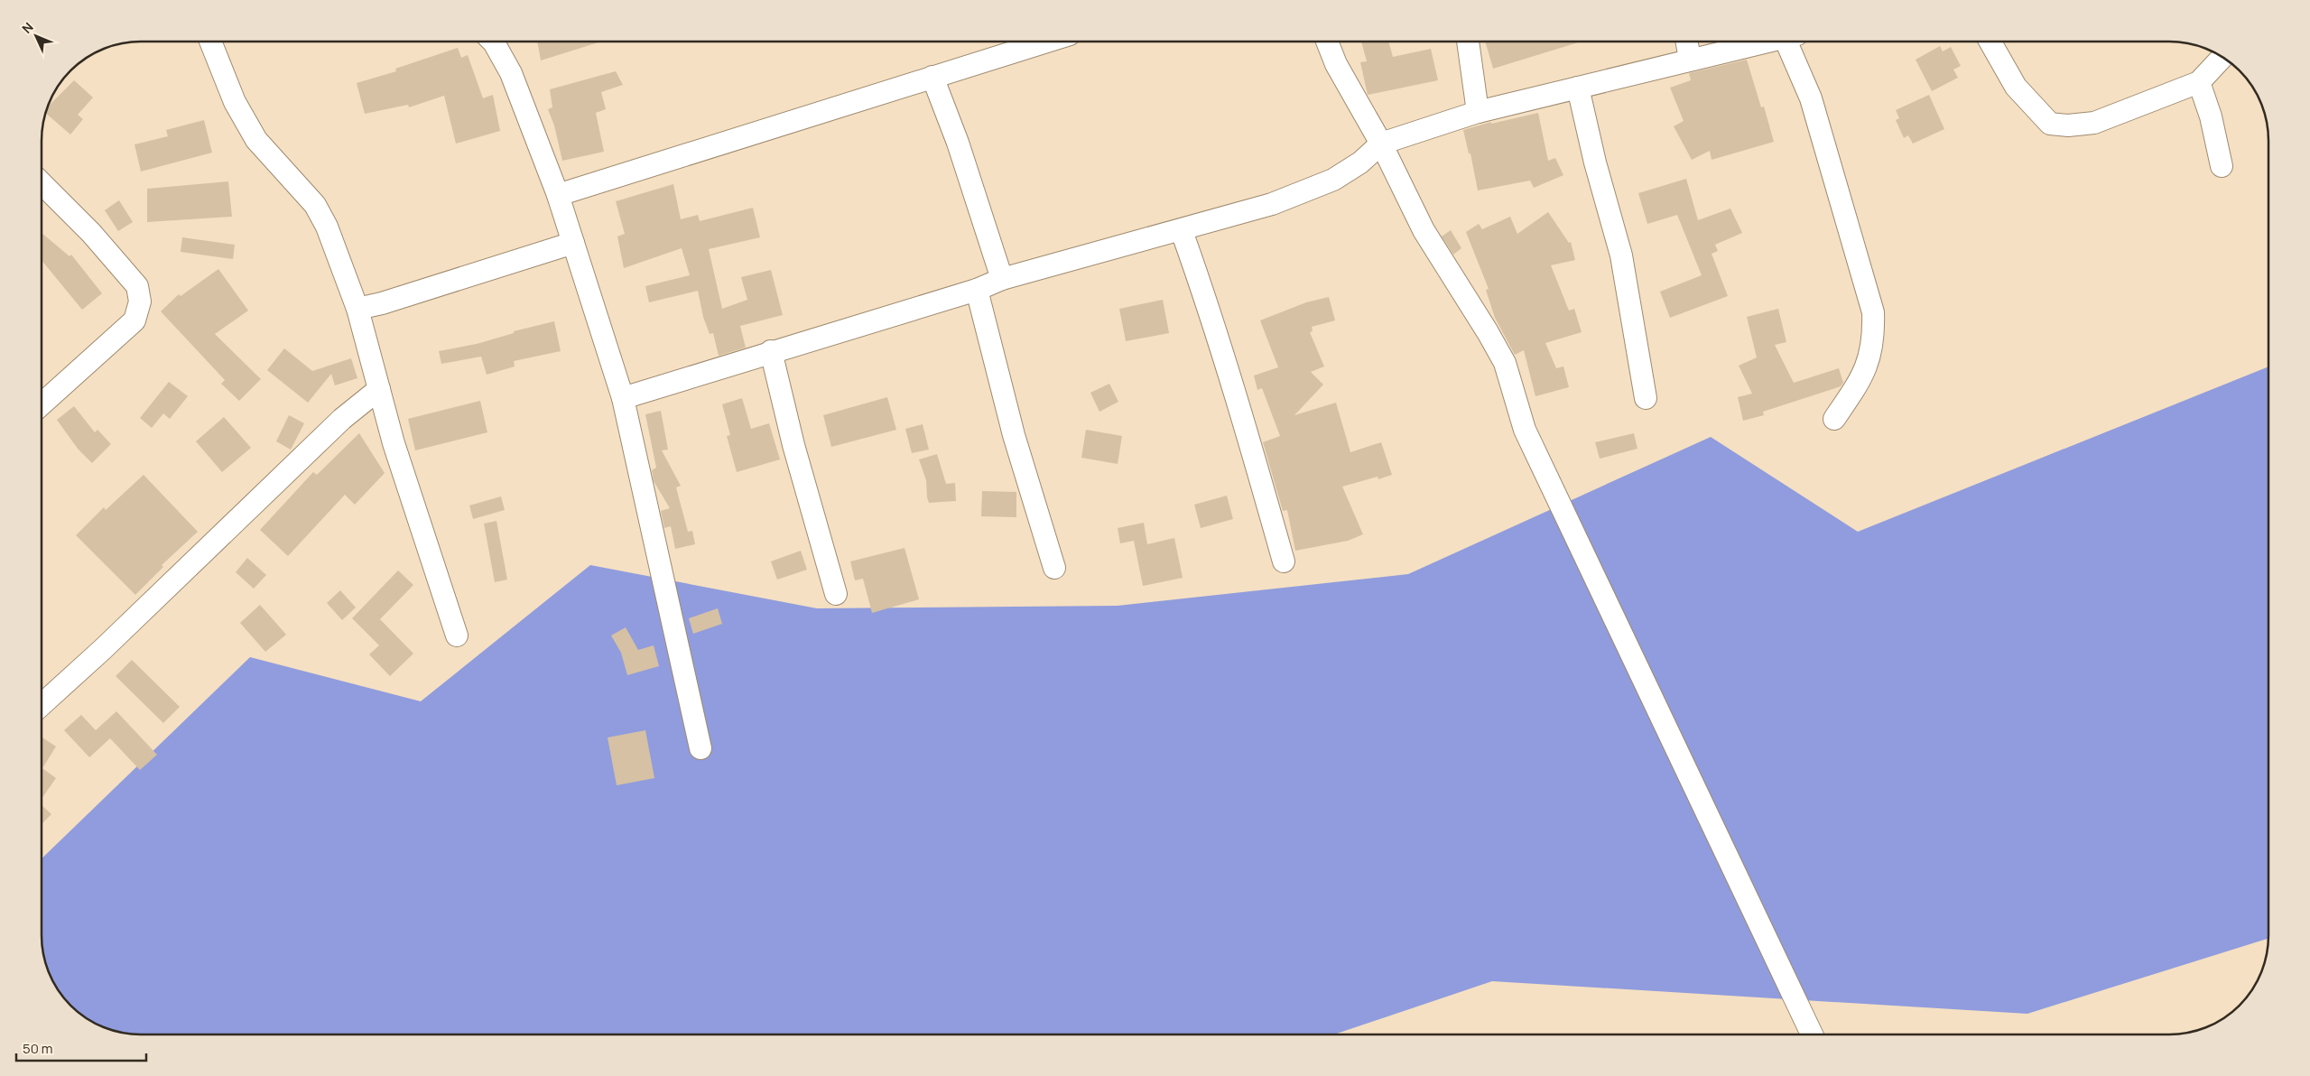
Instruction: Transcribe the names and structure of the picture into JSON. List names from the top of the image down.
{
  "scale_bar": "50 m",
  "north": "top left"
}
